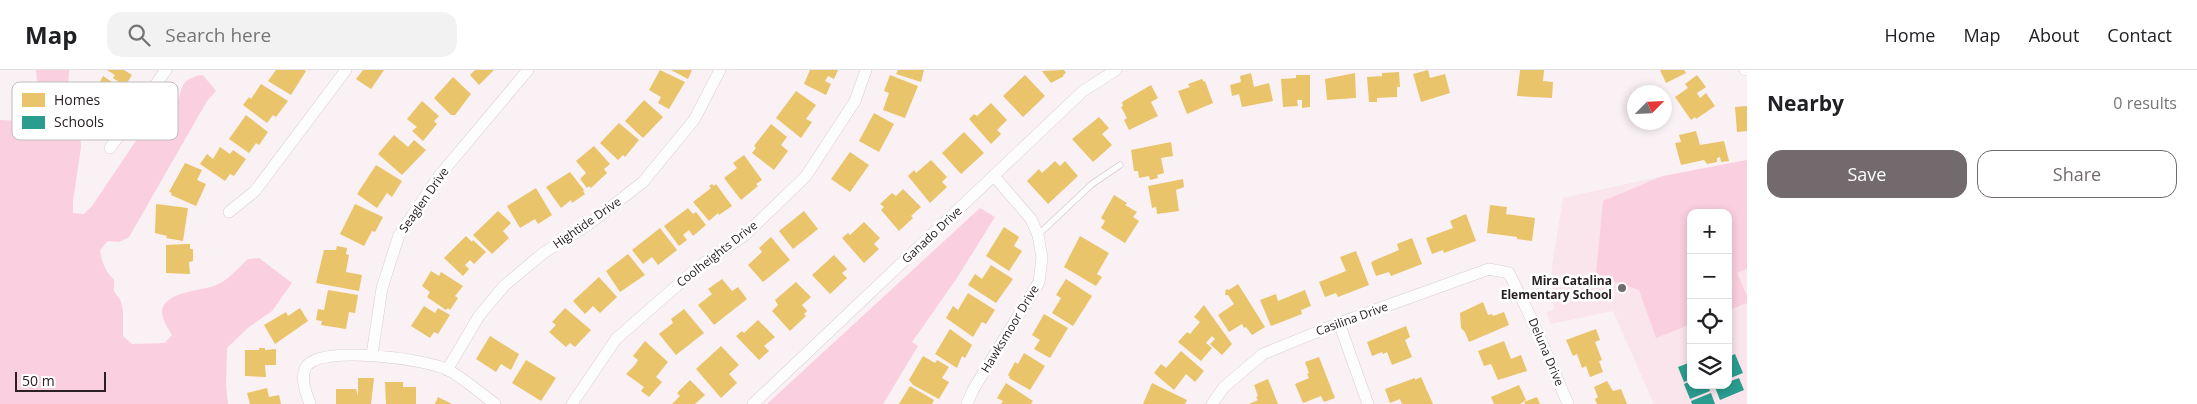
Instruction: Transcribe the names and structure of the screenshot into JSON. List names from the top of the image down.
{
  "streets": {
    "street": [
      "Seaglen Drive",
      "Hightide Drive",
      "Ganado Drive",
      "Coolheights Drive",
      "Casilina Drive",
      "Hawksmoor Drive",
      "Deluna Drive"
    ]
  },
  "crossings": [
    ["Ganado Drive", "Hawksmoor Drive"],
    ["Casilina Drive", "Deluna Drive"]
  ],
  "places": ["Mira Catalina Elementary School"],
  "legend": ["Homes", "Schools"],
  "scale_bar": "50 m",
  "north": "top right",
  "page": {
    "header": "Map",
    "search": "Search here",
    "nav": [
      "Home",
      "Map",
      "About",
      "Contact"
    ],
    "heading": ["Nearby", "0 results"],
    "buttons": ["Save", "Share"],
    "map_buttons": ["+", "−"],
    "scale": "50 m"
  }
}
